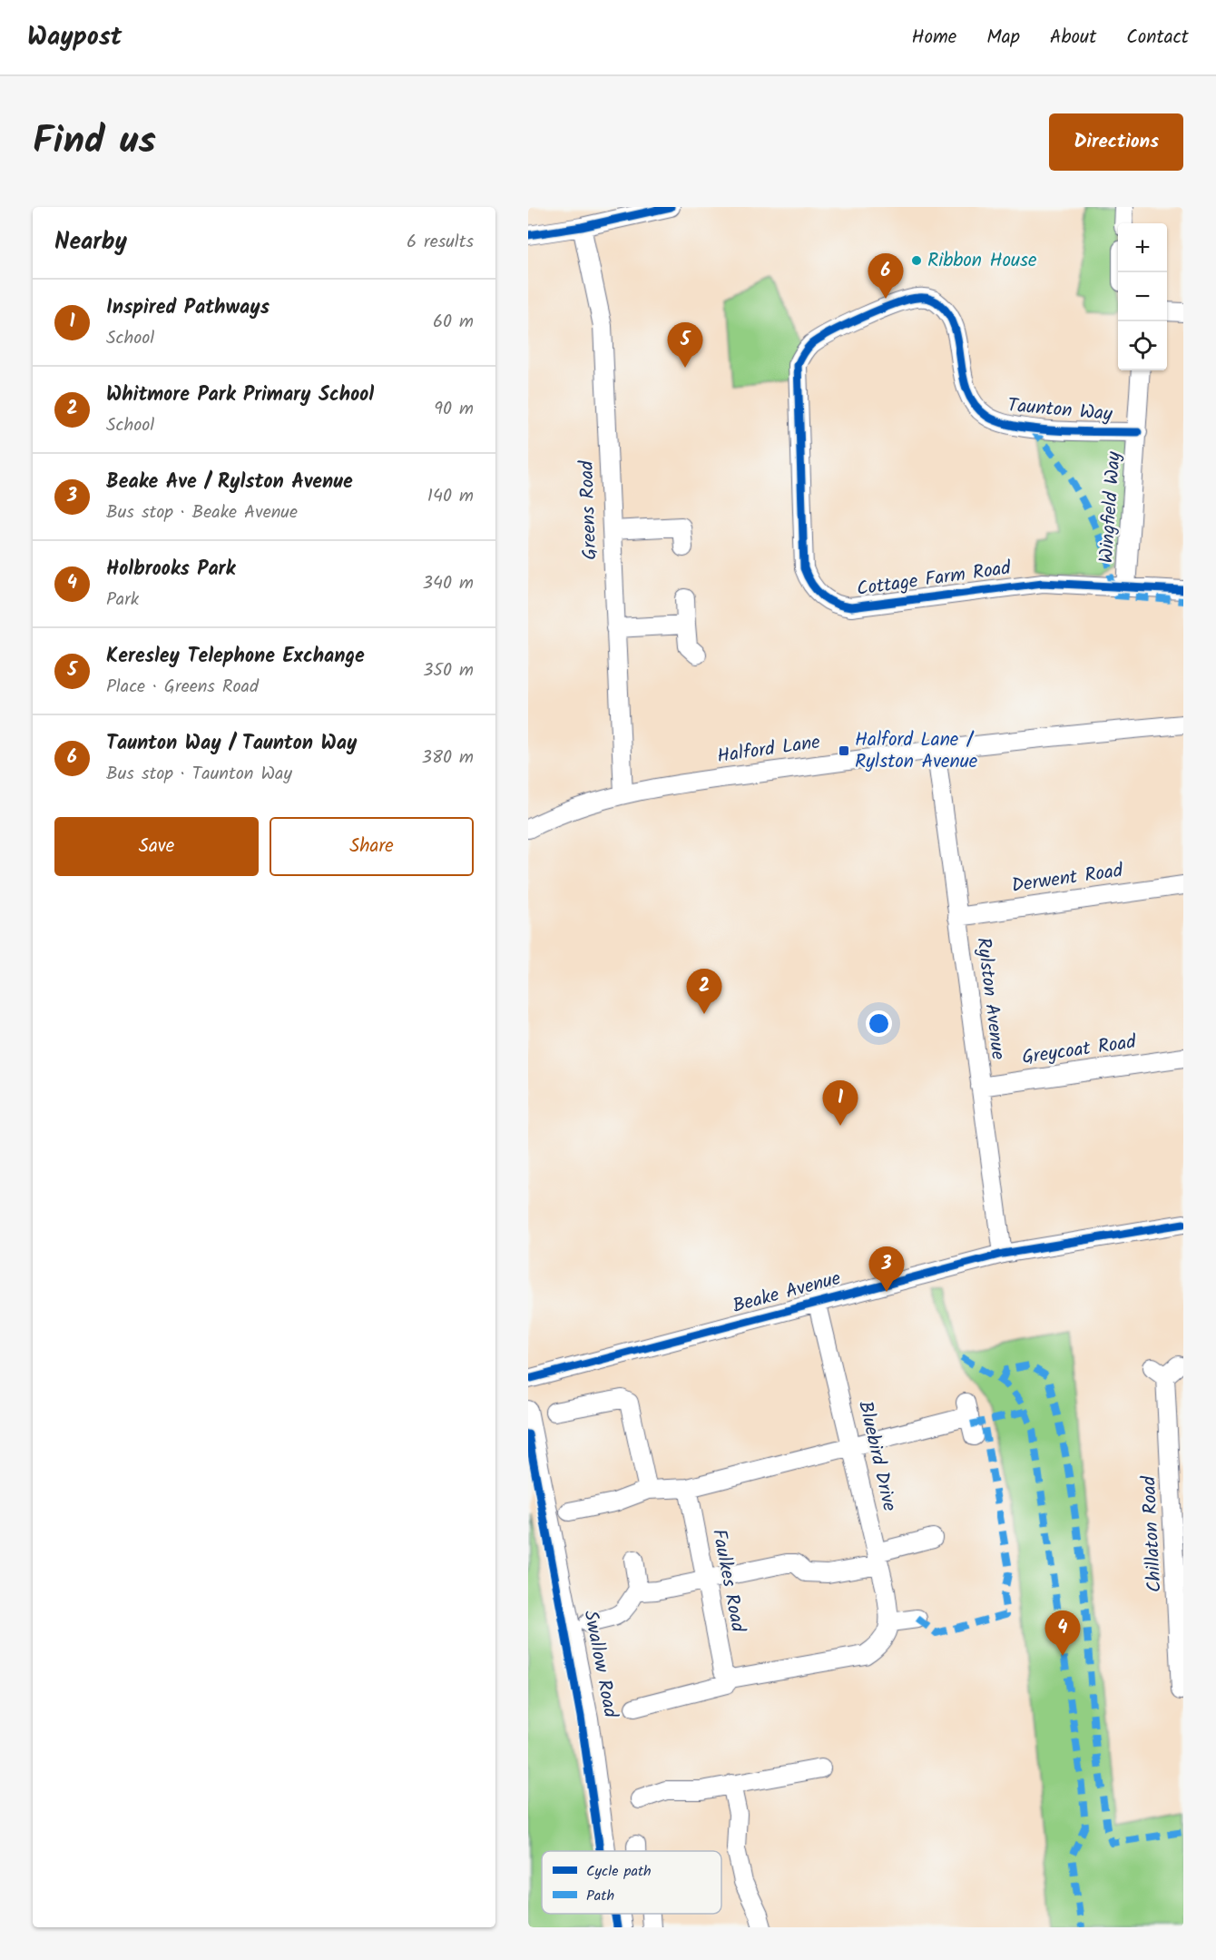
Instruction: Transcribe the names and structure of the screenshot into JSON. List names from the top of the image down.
{
  "streets": {
    "street": [
      "Taunton Way",
      "Wingfield Way",
      "Greens Road",
      "Cottage Farm Road",
      "Halford Lane",
      "Derwent Road",
      "Rylston Avenue",
      "Greycoat Road",
      "Beake Avenue",
      "Bluebird Drive",
      "Chillaton Road",
      "Faulkes Road",
      "Swallow Road"
    ]
  },
  "crossings": [
    ["Taunton Way", "Wingfield Way"],
    ["Taunton Way", "Cottage Farm Road"],
    ["Wingfield Way", "Cottage Farm Road"],
    ["Greens Road", "Halford Lane"],
    ["Halford Lane", "Rylston Avenue"],
    ["Derwent Road", "Rylston Avenue"],
    ["Rylston Avenue", "Greycoat Road"],
    ["Rylston Avenue", "Beake Avenue"],
    ["Beake Avenue", "Bluebird Drive"]
  ],
  "places": {
    "other": ["Ribbon House"],
    "transit": ["Halford Lane / Rylston Avenue"]
  },
  "legend": ["Cycle path", "Path"],
  "page": {
    "header": "Waypost",
    "nav": [
      "Home",
      "Map",
      "About",
      "Contact"
    ],
    "title": "Find us",
    "buttons": [
      "Directions",
      ["Save", "Share"]
    ],
    "heading": ["Nearby", "6 results"],
    "map_buttons": ["+", "−"],
    "pins": [
      "6",
      "5",
      "2",
      "1",
      "3",
      "4"
    ],
    "list": [
      {
        "mark": "1",
        "name": "Inspired Pathways",
        "note": "School",
        "value": "60 m"
      },
      {
        "mark": "2",
        "name": "Whitmore Park Primary School",
        "note": "School",
        "value": "90 m"
      },
      {
        "mark": "3",
        "name": "Beake Ave / Rylston Avenue",
        "note": "Bus stop · Beake Avenue",
        "value": "140 m"
      },
      {
        "mark": "4",
        "name": "Holbrooks Park",
        "note": "Park",
        "value": "340 m"
      },
      {
        "mark": "5",
        "name": "Keresley Telephone Exchange",
        "note": "Place · Greens Road",
        "value": "350 m"
      },
      {
        "mark": "6",
        "name": "Taunton Way / Taunton Way",
        "note": "Bus stop · Taunton Way",
        "value": "380 m"
      }
    ]
  }
}
